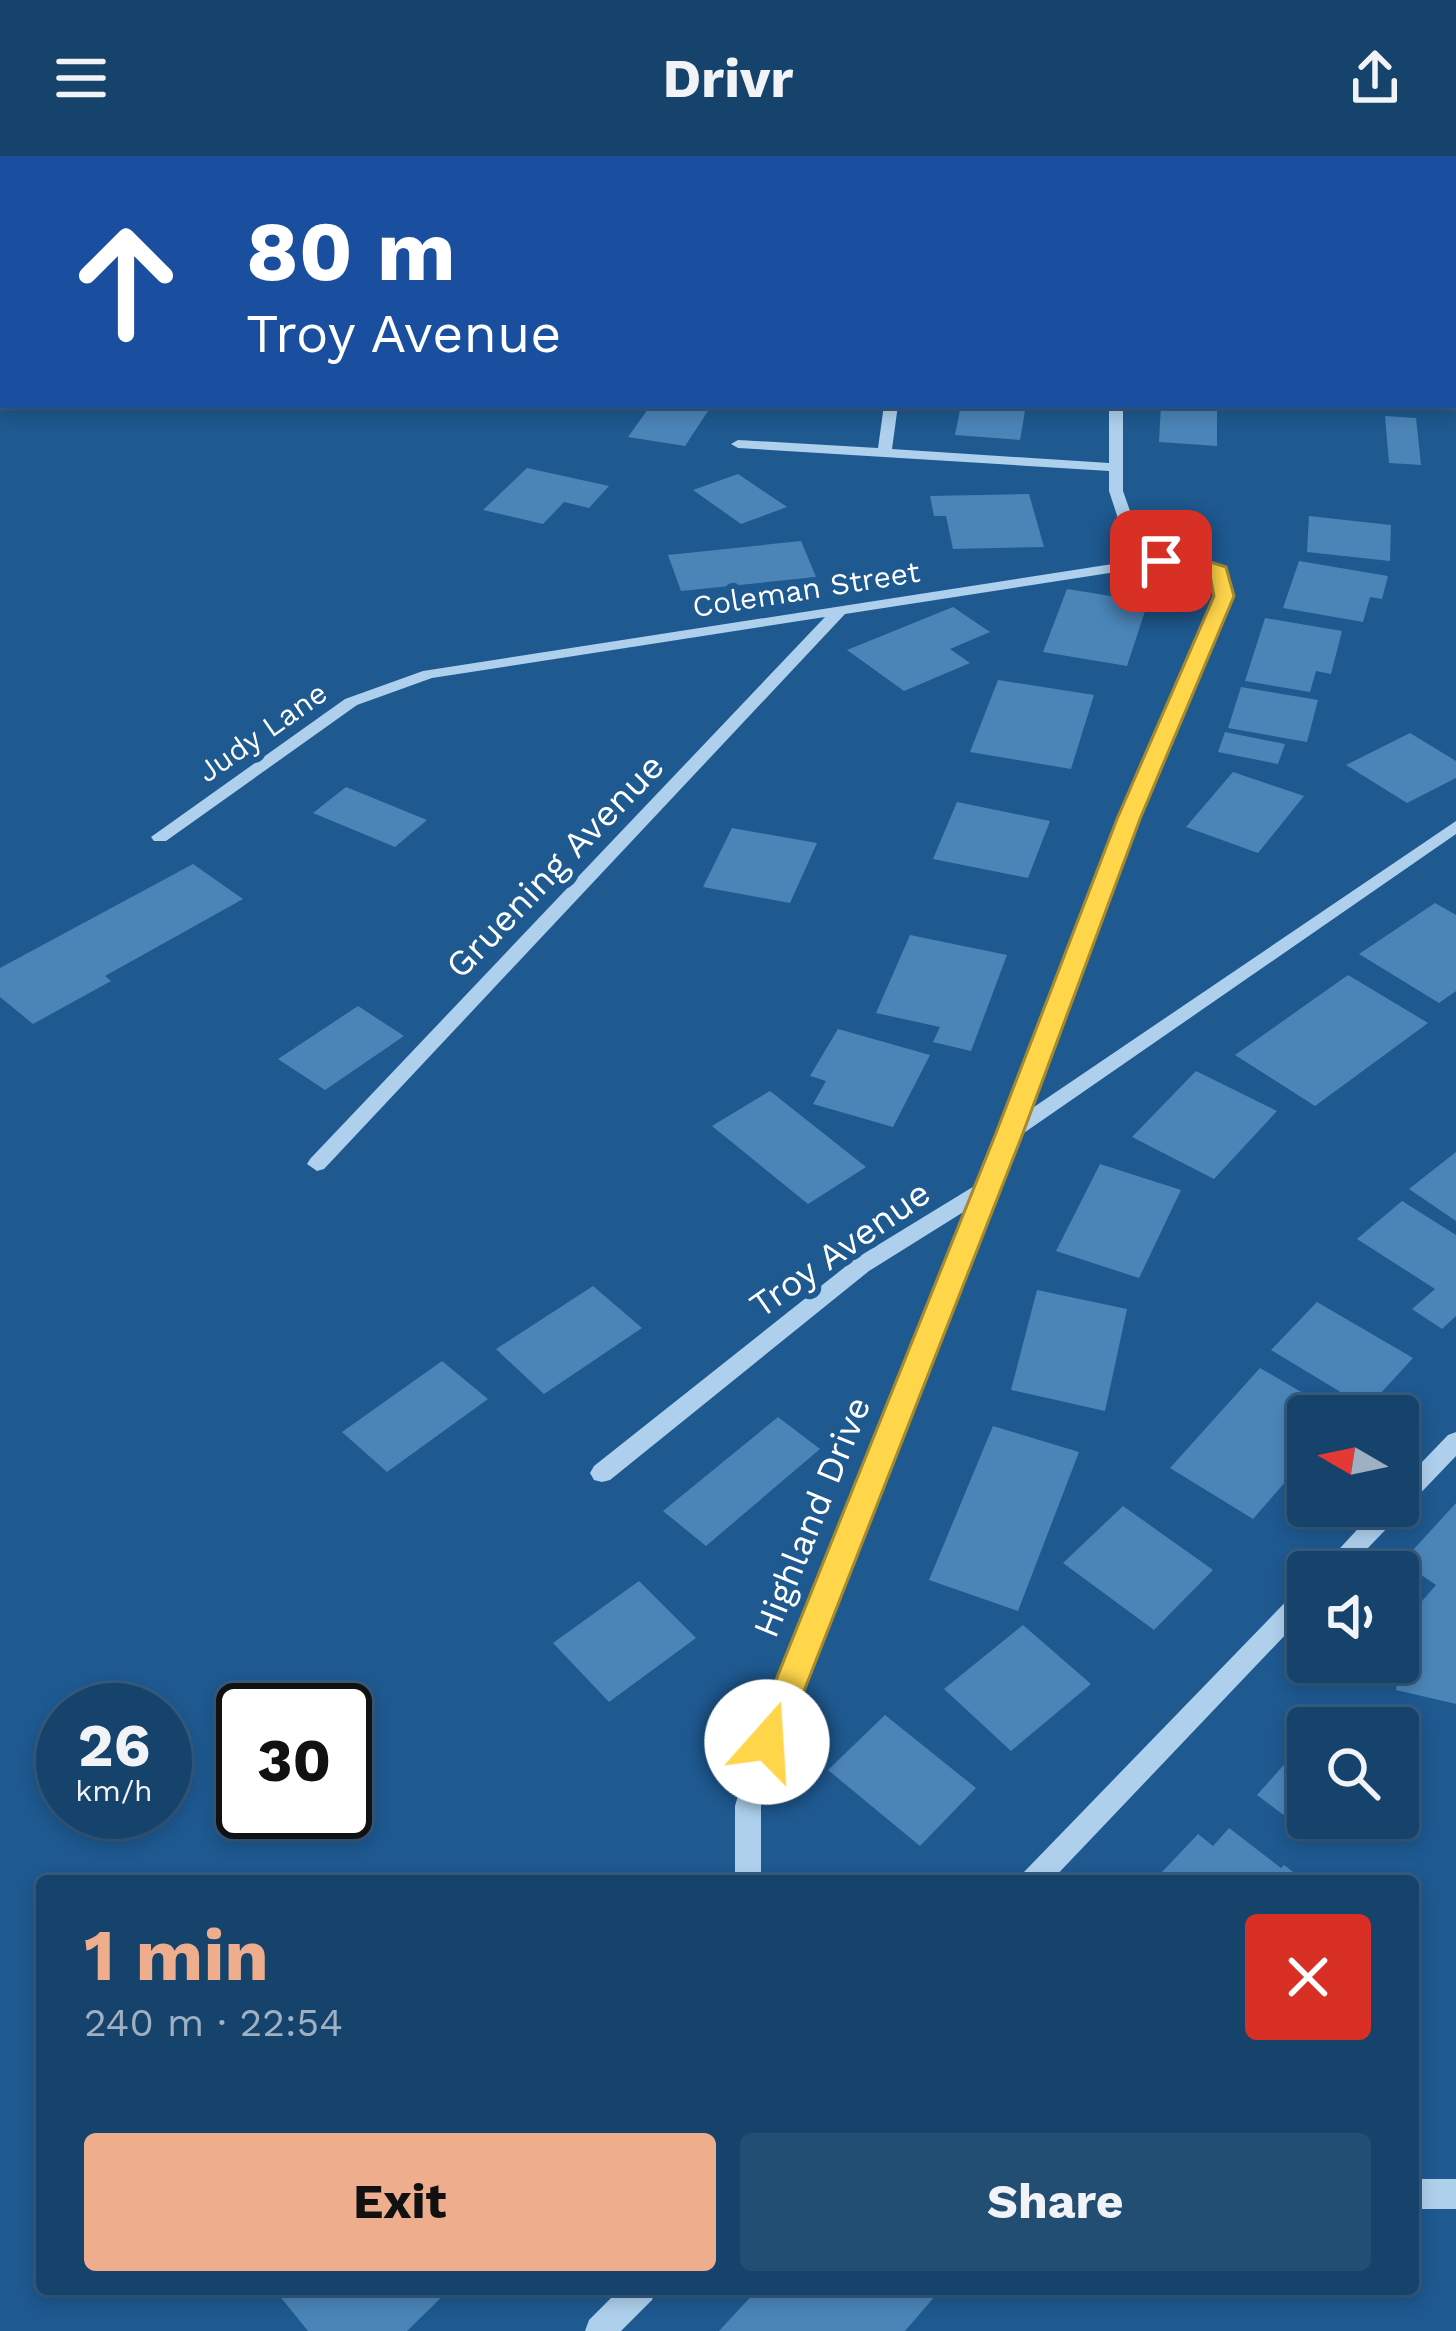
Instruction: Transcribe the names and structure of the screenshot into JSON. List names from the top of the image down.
{
  "streets": {
    "street": [
      "Coleman Street",
      "Judy Lane",
      "Gruening Avenue",
      "Troy Avenue",
      "Highland Drive"
    ]
  },
  "crossings": [
    ["Coleman Street", "Judy Lane"],
    ["Coleman Street", "Gruening Avenue"],
    ["Coleman Street", "Troy Avenue"],
    ["Troy Avenue", "Highland Drive"]
  ],
  "north": "left",
  "page": {
    "header": "Drivr",
    "turn": ["80 m", "Troy Avenue"],
    "speed": "26 km/h",
    "limit": "30",
    "heading": ["1 min", "240 m · 22:54"],
    "buttons": ["Exit", "Share"]
  }
}
